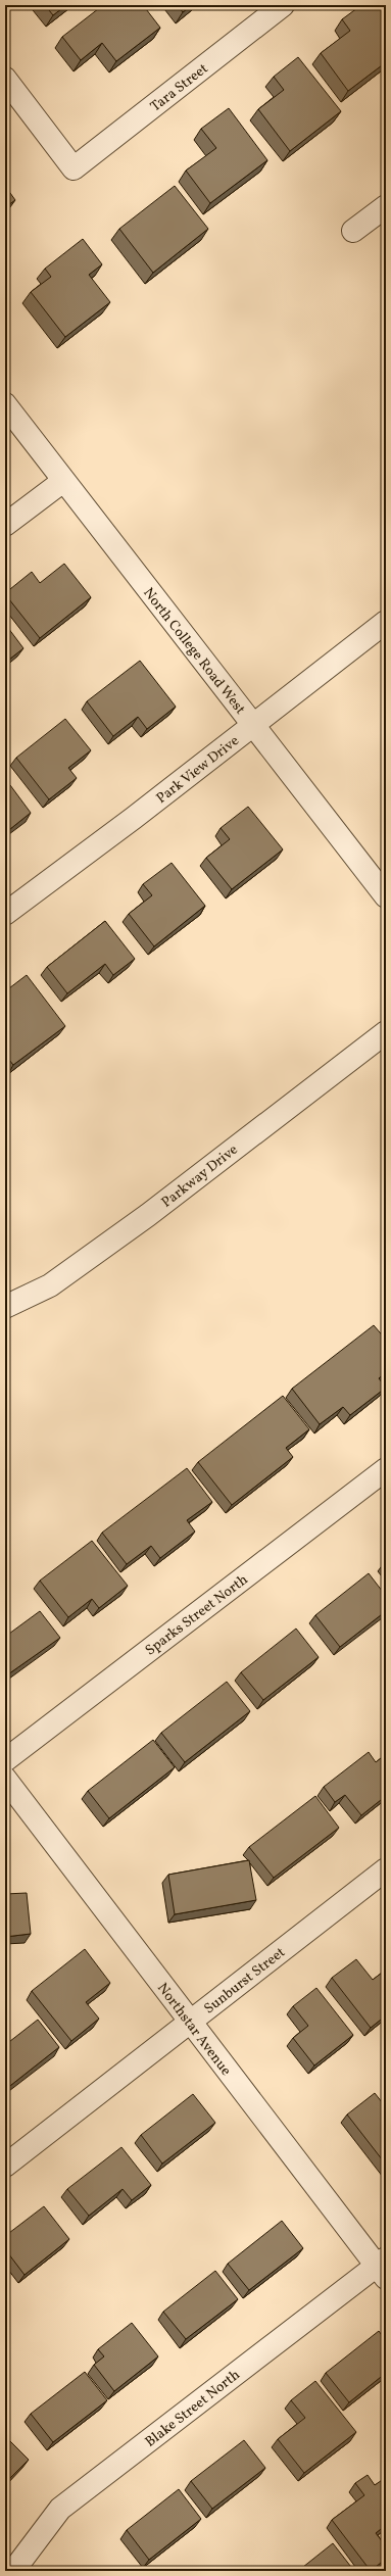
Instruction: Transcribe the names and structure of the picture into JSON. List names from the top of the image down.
{
  "streets": {
    "street": [
      "Tara Street",
      "North College Road West",
      "Park View Drive",
      "Parkway Drive",
      "Sparks Street North",
      "Sunburst Street",
      "Northstar Avenue",
      "Blake Street North"
    ]
  },
  "crossings": [
    ["North College Road West", "Park View Drive"],
    ["Sunburst Street", "Northstar Avenue"],
    ["Northstar Avenue", "Blake Street North"]
  ]
}
